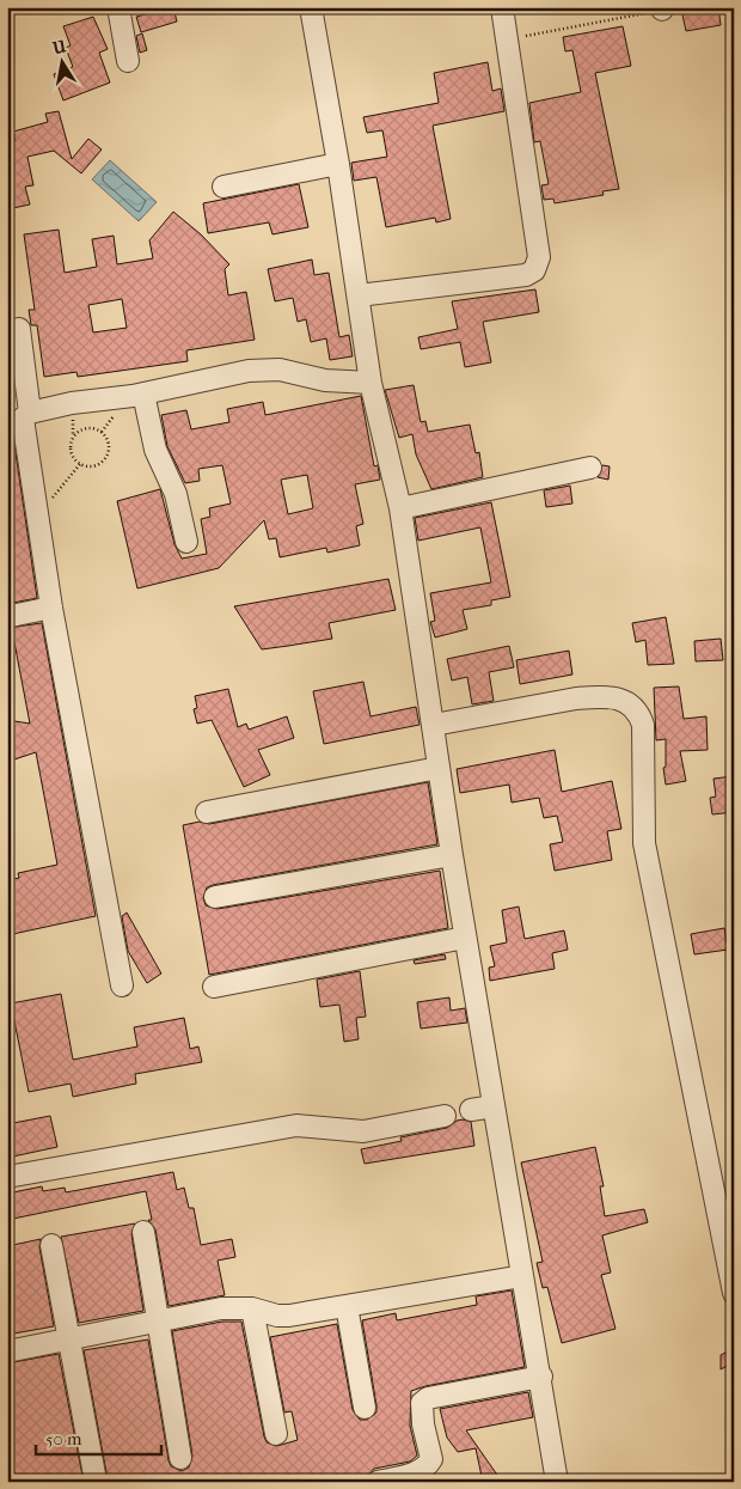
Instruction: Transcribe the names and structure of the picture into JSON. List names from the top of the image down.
{
  "scale_bar": "50 m",
  "north": "top"
}
